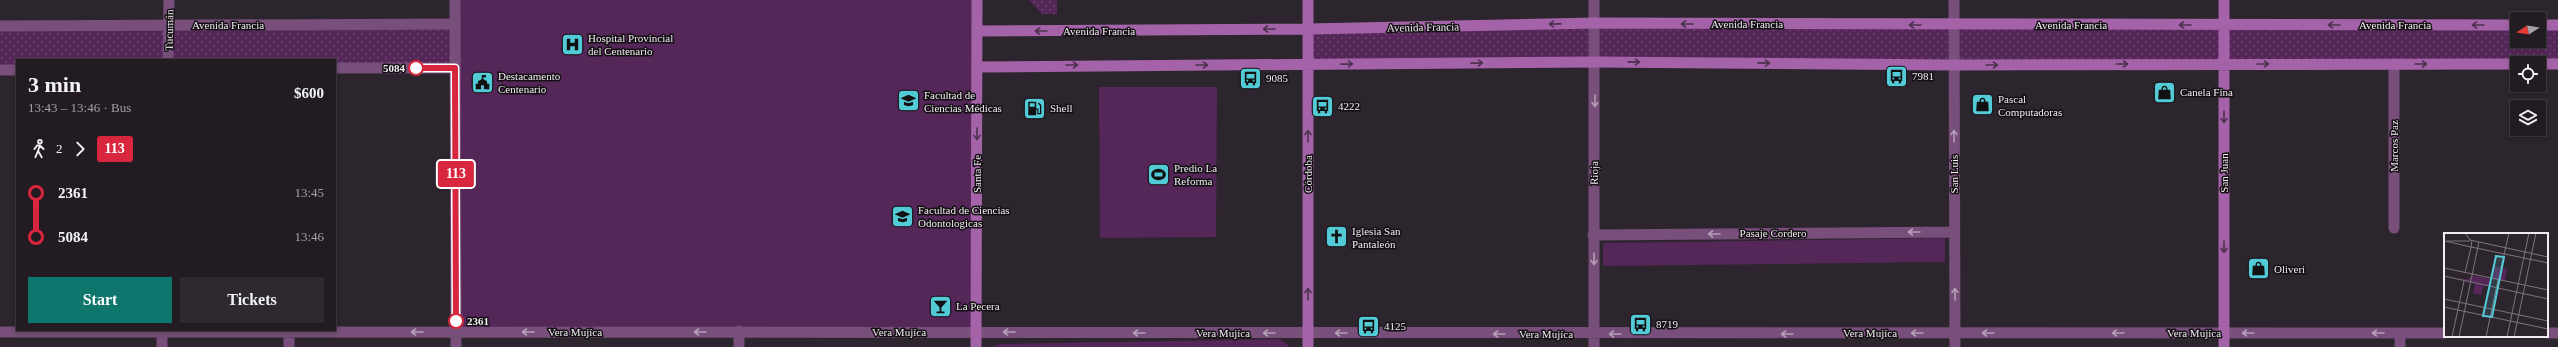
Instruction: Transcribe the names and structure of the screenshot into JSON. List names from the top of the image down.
{
  "streets": {
    "main road": [
      "Avenida Francia",
      "San Juan",
      "Santa Fe",
      "Córdoba"
    ],
    "street": [
      "Tucumán",
      "Marcos Paz",
      "Rioja",
      "San Luis",
      "Pasaje Cordero",
      "Vera Mujíca"
    ]
  },
  "crossings": [
    ["Avenida Francia", "Tucumán"],
    ["Avenida Francia", "Rioja"],
    ["Avenida Francia", "San Juan"],
    ["Avenida Francia", "Santa Fe"],
    ["Avenida Francia", "Córdoba"],
    ["Avenida Francia", "San Luis"],
    ["Rioja", "Pasaje Cordero"],
    ["Rioja", "Vera Mujíca"],
    ["San Juan", "Vera Mujíca"],
    ["Santa Fe", "Vera Mujíca"],
    ["Córdoba", "Vera Mujíca"],
    ["San Luis", "Pasaje Cordero"],
    ["San Luis", "Vera Mujíca"]
  ],
  "one_way": [
    "Avenida Francia",
    "Rioja",
    "San Juan",
    "Santa Fe",
    "Córdoba",
    "San Luis",
    "Pasaje Cordero",
    "Vera Mujíca"
  ],
  "places": {
    "hospital": ["Hospital Provincial del Centenario"],
    "other": ["5084", "2361"],
    "bus stop": [
      "7981",
      "9085",
      "4222",
      "8719",
      "4125"
    ],
    "public building": ["Destacamento Centenario"],
    "shop": ["Canela Fina", "Pascal Computadoras", "Oliveri"],
    "school or university": ["Facultad de Ciencias Médicas", "Facultad de Ciencias Odontologicas"],
    "fuel station": ["Shell"],
    "sports": ["Predio La Reforma"],
    "church": ["Iglesia San Pantaleón"],
    "bar": ["La Pecera"]
  },
  "lines": ["bus line 113"],
  "north": "left",
  "page": {
    "on_map": "113",
    "heading": ["3 min", "13:43 – 13:46 · Bus", "$600"],
    "legs": ["2", "113"],
    "list": [
      {
        "name": "2361",
        "value": "13:45"
      },
      {
        "name": "5084",
        "value": "13:46"
      }
    ],
    "buttons": ["Start", "Tickets"]
  }
}
